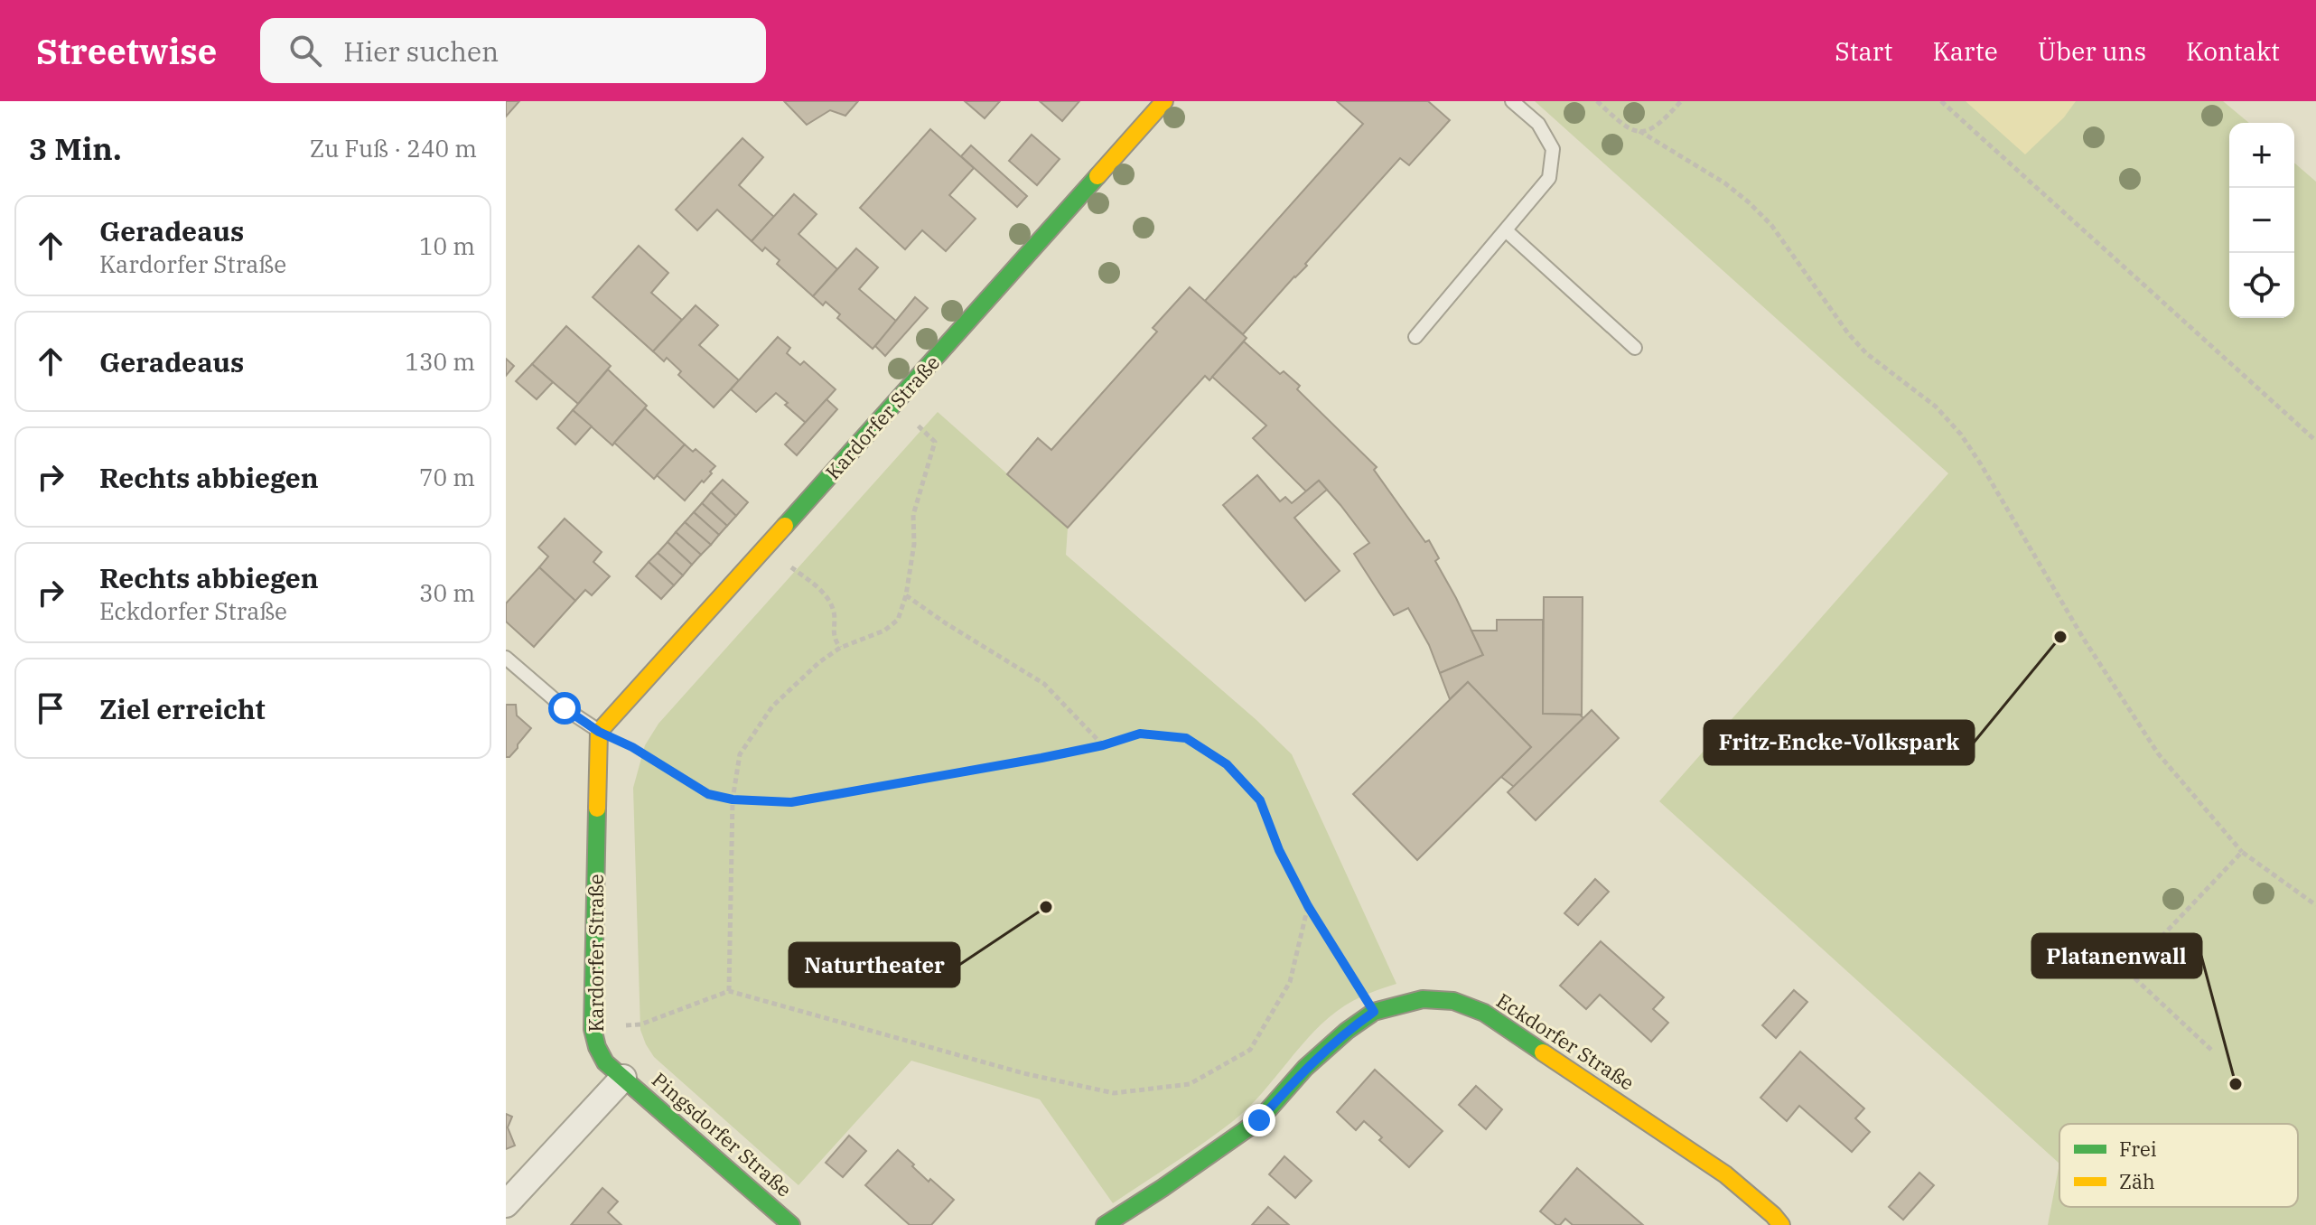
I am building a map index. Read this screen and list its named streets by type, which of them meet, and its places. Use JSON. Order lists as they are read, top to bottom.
{
  "streets": {
    "street": ["Kardorfer Straße", "Eckdorfer Straße", "Pingsdorfer Straße"]
  },
  "crossings": [
    ["Kardorfer Straße", "Pingsdorfer Straße"]
  ],
  "places": ["Fritz-Encke-Volkspark", "Naturtheater", "Platanenwall"],
  "legend": ["Frei", "Zäh"],
  "page": {
    "header": "Streetwise",
    "search": "Hier suchen",
    "nav": [
      "Start",
      "Karte",
      "Über uns",
      "Kontakt"
    ],
    "heading": ["3 Min.", "Zu Fuß · 240 m"],
    "map_buttons": ["+", "−"],
    "list": [
      ["Geradeaus", "Kardorfer Straße", "10 m"],
      ["Geradeaus", "130 m"],
      ["Rechts abbiegen", "70 m"],
      ["Rechts abbiegen", "Eckdorfer Straße", "30 m"],
      "Ziel erreicht"
    ]
  }
}
